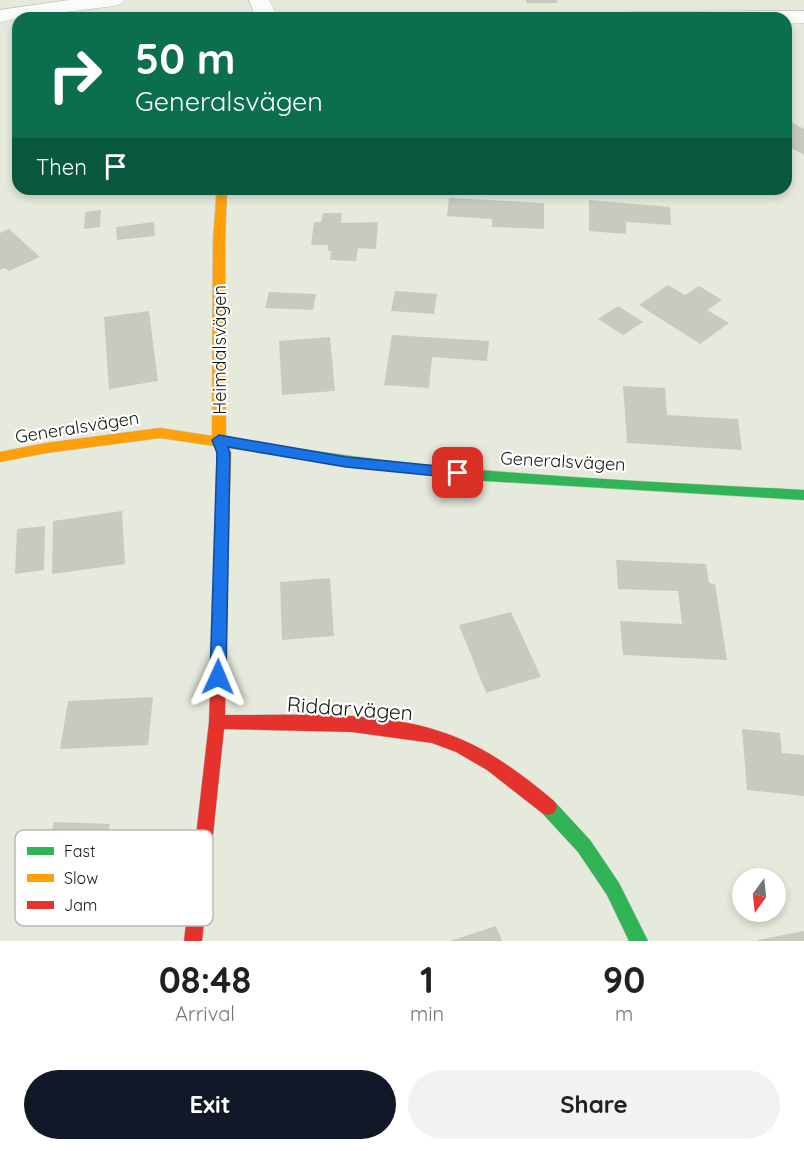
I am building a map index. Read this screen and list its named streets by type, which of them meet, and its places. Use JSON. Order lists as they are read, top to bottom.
{
  "streets": {
    "street": ["Heimdalsvägen", "Generalsvägen", "Riddarvägen"]
  },
  "crossings": [
    ["Heimdalsvägen", "Generalsvägen"],
    ["Heimdalsvägen", "Riddarvägen"]
  ],
  "legend": ["Fast", "Slow", "Jam"],
  "north": "bottom",
  "page": {
    "turn": ["50 m", "Generalsvägen"],
    "then": "Then",
    "eta": [
      "08:48",
      "Arrival",
      "1",
      "min",
      "90",
      "m"
    ],
    "buttons": ["Exit", "Share"]
  }
}
